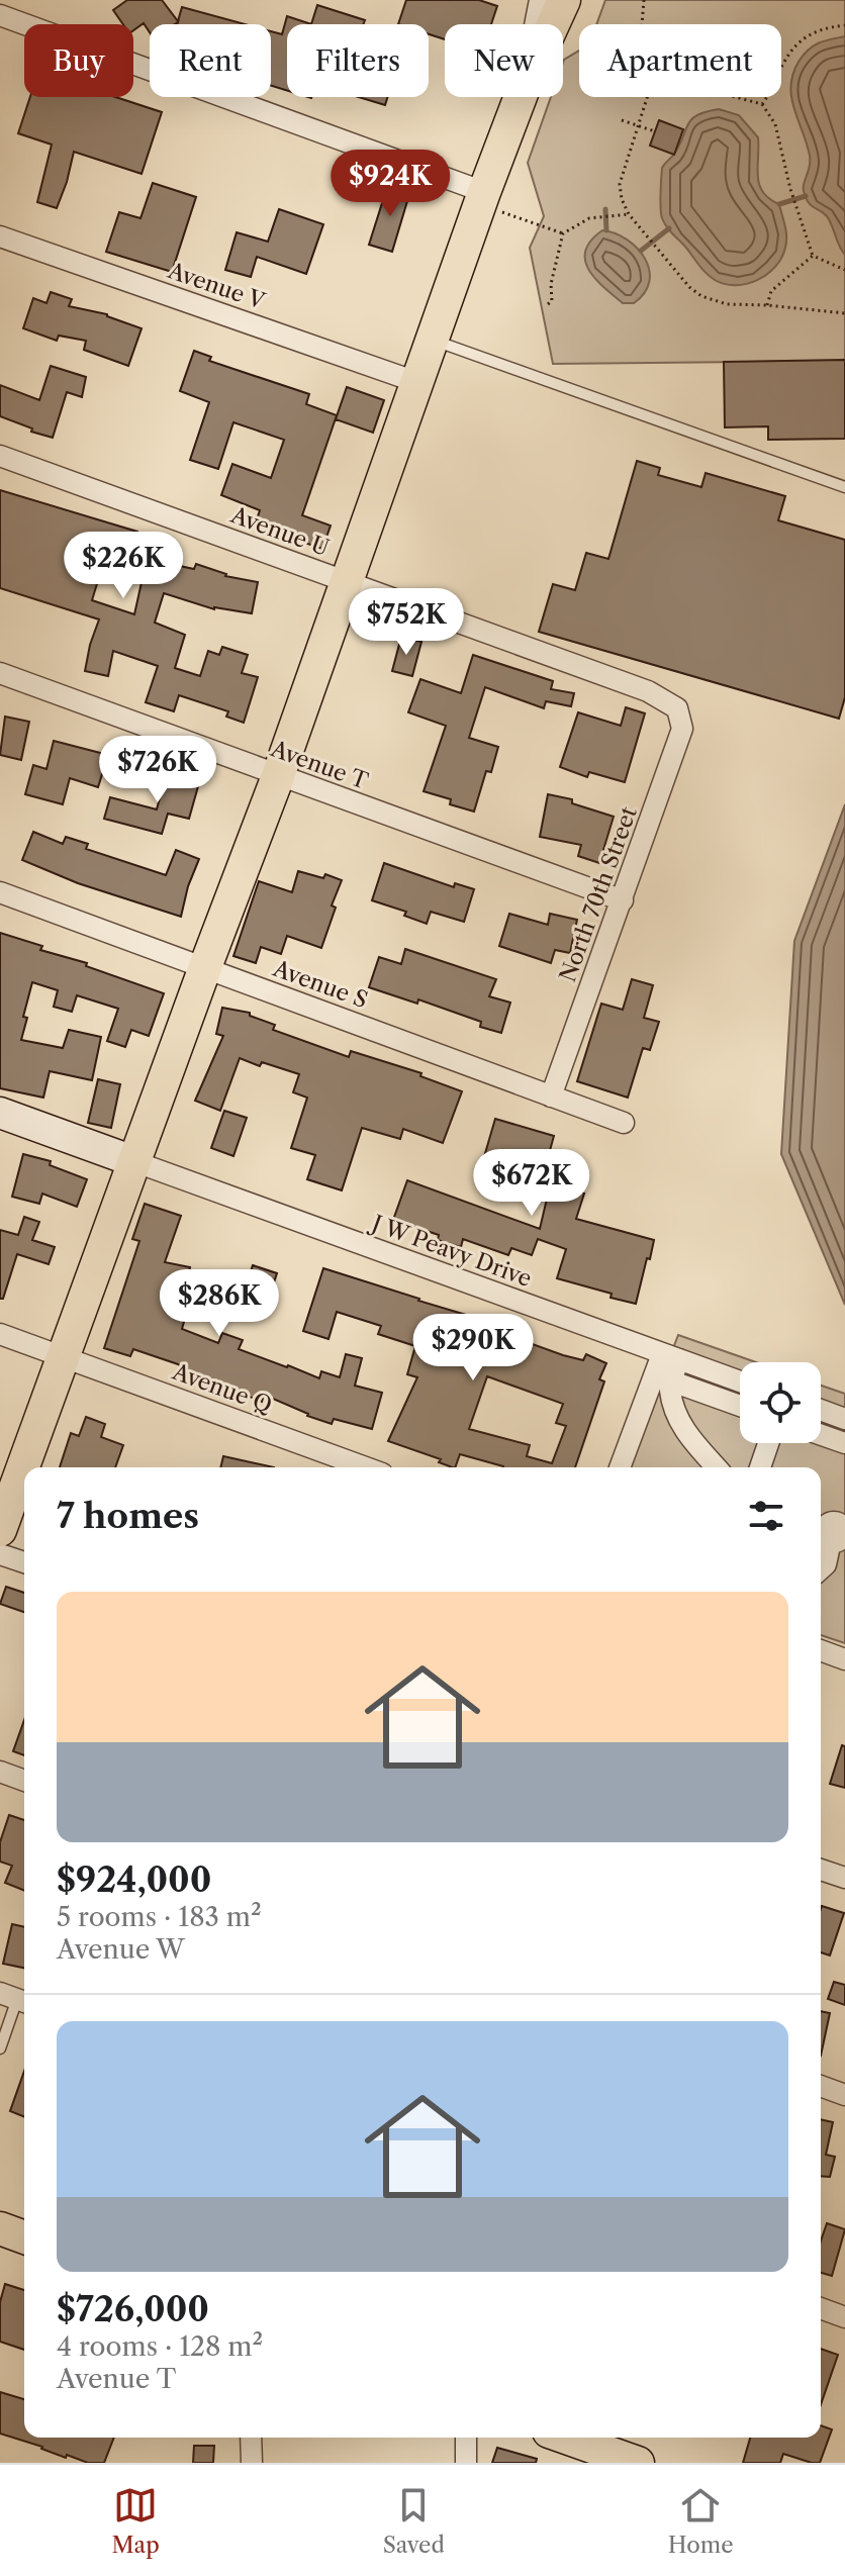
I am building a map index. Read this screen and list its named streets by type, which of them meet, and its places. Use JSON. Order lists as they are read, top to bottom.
{
  "streets": {
    "street": [
      "Avenue V",
      "Avenue U",
      "Avenue T",
      "North 70th Street",
      "Avenue S",
      "J W Peavy Drive",
      "Avenue Q"
    ]
  },
  "crossings": [
    ["Avenue U", "North 70th Street"],
    ["Avenue T", "North 70th Street"],
    ["North 70th Street", "Avenue S"]
  ],
  "page": {
    "chip": [
      "Buy",
      "Rent",
      "Filters",
      "New",
      "Apartment"
    ],
    "price": [
      "$924K",
      "$226K",
      "$752K",
      "$726K",
      "$672K",
      "$286K",
      "$290K"
    ],
    "heading": "7 homes",
    "list": [
      {
        "name": "$924,000",
        "note": "5 rooms · 183 m² · Avenue W"
      },
      {
        "name": "$726,000",
        "note": "4 rooms · 128 m² · Avenue T"
      }
    ],
    "tabs": ["Map", "Saved", "Home"]
  }
}
